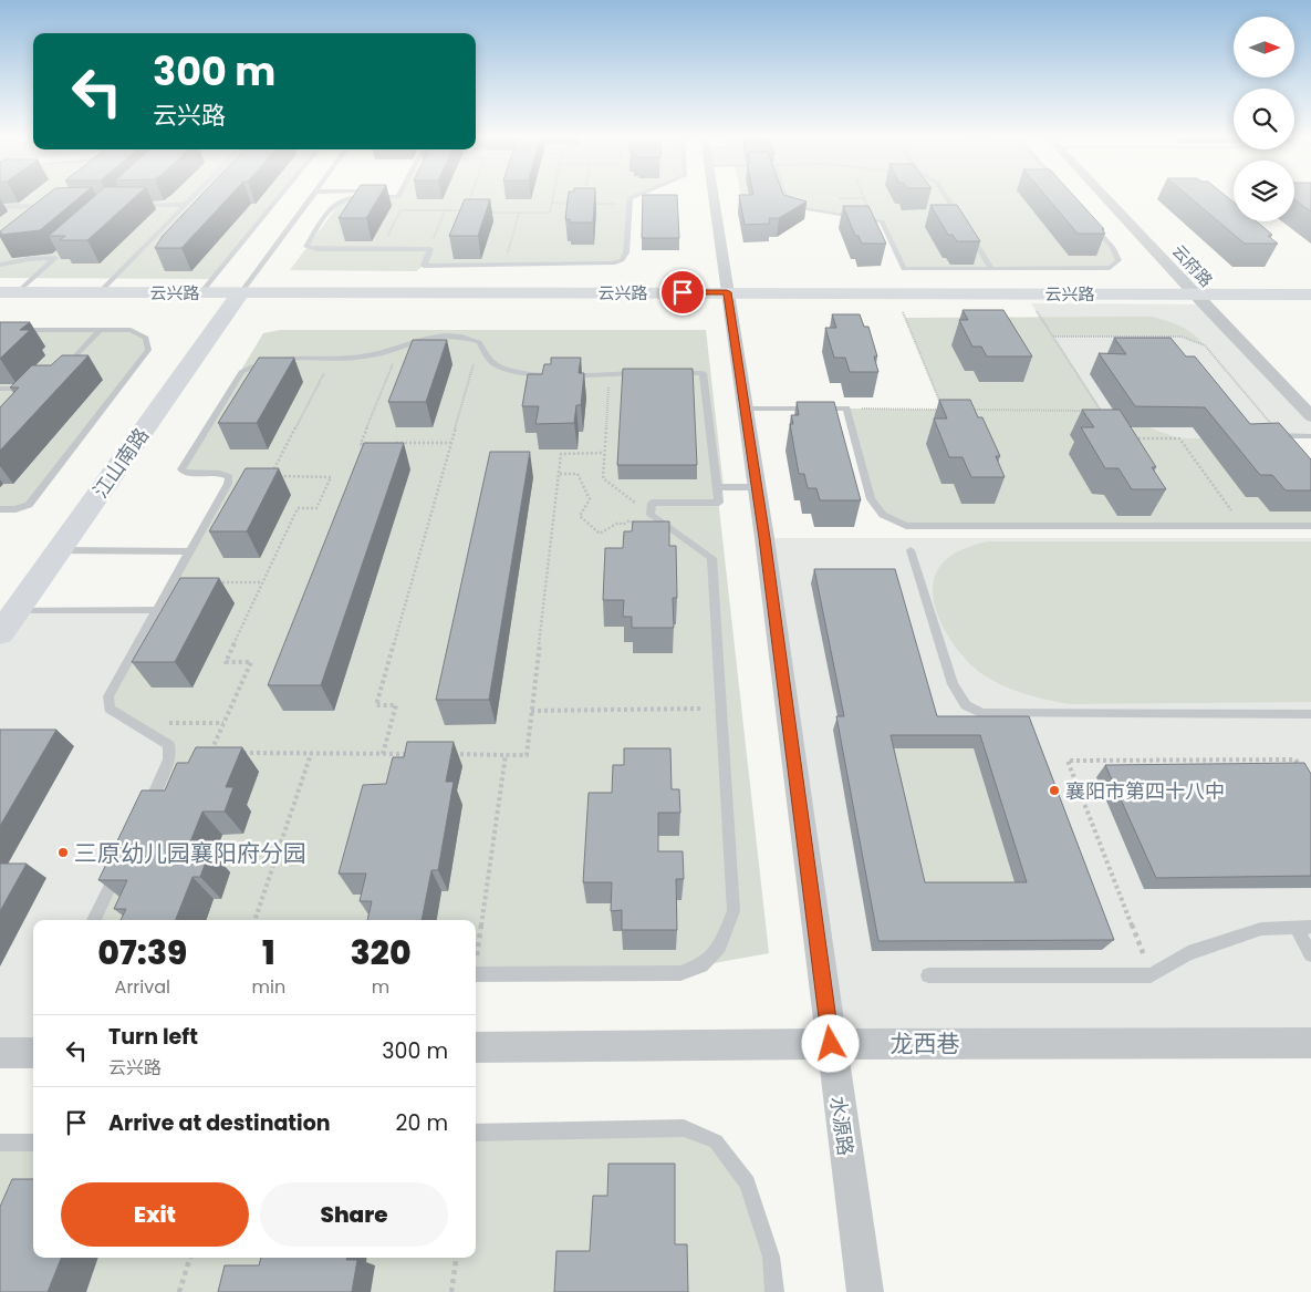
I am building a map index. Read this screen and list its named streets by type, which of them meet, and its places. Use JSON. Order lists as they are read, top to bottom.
{
  "streets": {
    "street": [
      "云府路",
      "云兴路",
      "江山南路",
      "龙西巷",
      "水源路"
    ]
  },
  "crossings": [
    ["云府路", "云兴路"],
    ["云兴路", "江山南路"],
    ["云兴路", "水源路"],
    ["龙西巷", "水源路"]
  ],
  "places": ["襄阳市第四十八中", "三原幼儿园襄阳府分园"],
  "north": "right",
  "page": {
    "turn": ["300 m", "云兴路"],
    "eta": [
      "07:39",
      "Arrival",
      "1",
      "min",
      "320",
      "m"
    ],
    "list": [
      {
        "name": "Turn left",
        "note": "云兴路",
        "value": "300 m"
      },
      {
        "name": "Arrive at destination",
        "value": "20 m"
      }
    ],
    "buttons": ["Exit", "Share"]
  }
}
